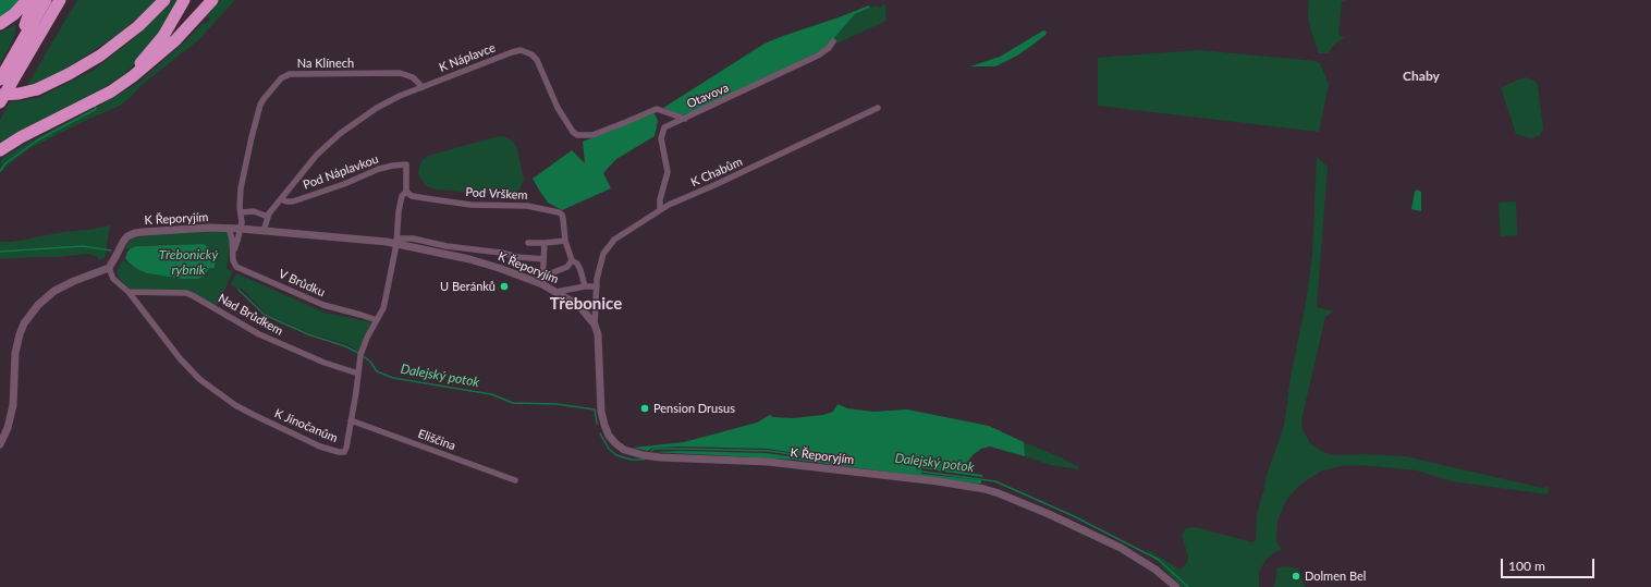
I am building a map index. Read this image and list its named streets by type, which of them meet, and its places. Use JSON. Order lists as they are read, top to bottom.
{
  "streets": {
    "street": [
      "K Náplavce",
      "Na Klínech",
      "Otavova",
      "Pod Náplavkou",
      "K Chabům",
      "Pod Vrškem",
      "K Řeporyjím",
      "V Brůdku",
      "Nad Brůdkem",
      "K Jinočanům",
      "Eliščina"
    ]
  },
  "crossings": [
    ["K Náplavce", "Na Klínech"],
    ["K Náplavce", "Otavova"],
    ["K Náplavce", "Pod Náplavkou"],
    ["K Náplavce", "K Řeporyjím"],
    ["Na Klínech", "K Řeporyjím"],
    ["Otavova", "K Chabům"],
    ["Pod Náplavkou", "Pod Vrškem"],
    ["Pod Náplavkou", "K Řeporyjím"],
    ["Pod Náplavkou", "K Jinočanům"],
    ["K Chabům", "K Řeporyjím"],
    ["K Řeporyjím", "V Brůdku"],
    ["K Řeporyjím", "K Jinočanům"],
    ["V Brůdku", "K Jinočanům"],
    ["Nad Brůdkem", "K Jinočanům"],
    ["K Jinočanům", "Eliščina"]
  ],
  "districts": ["Chaby", "Třebonice"],
  "water": ["Třebonický rybník", "Dalejský potok"],
  "places": ["U Beránků", "Pension Drusus", "Dolmen Bel"],
  "scale_bar": "100 m"
}
